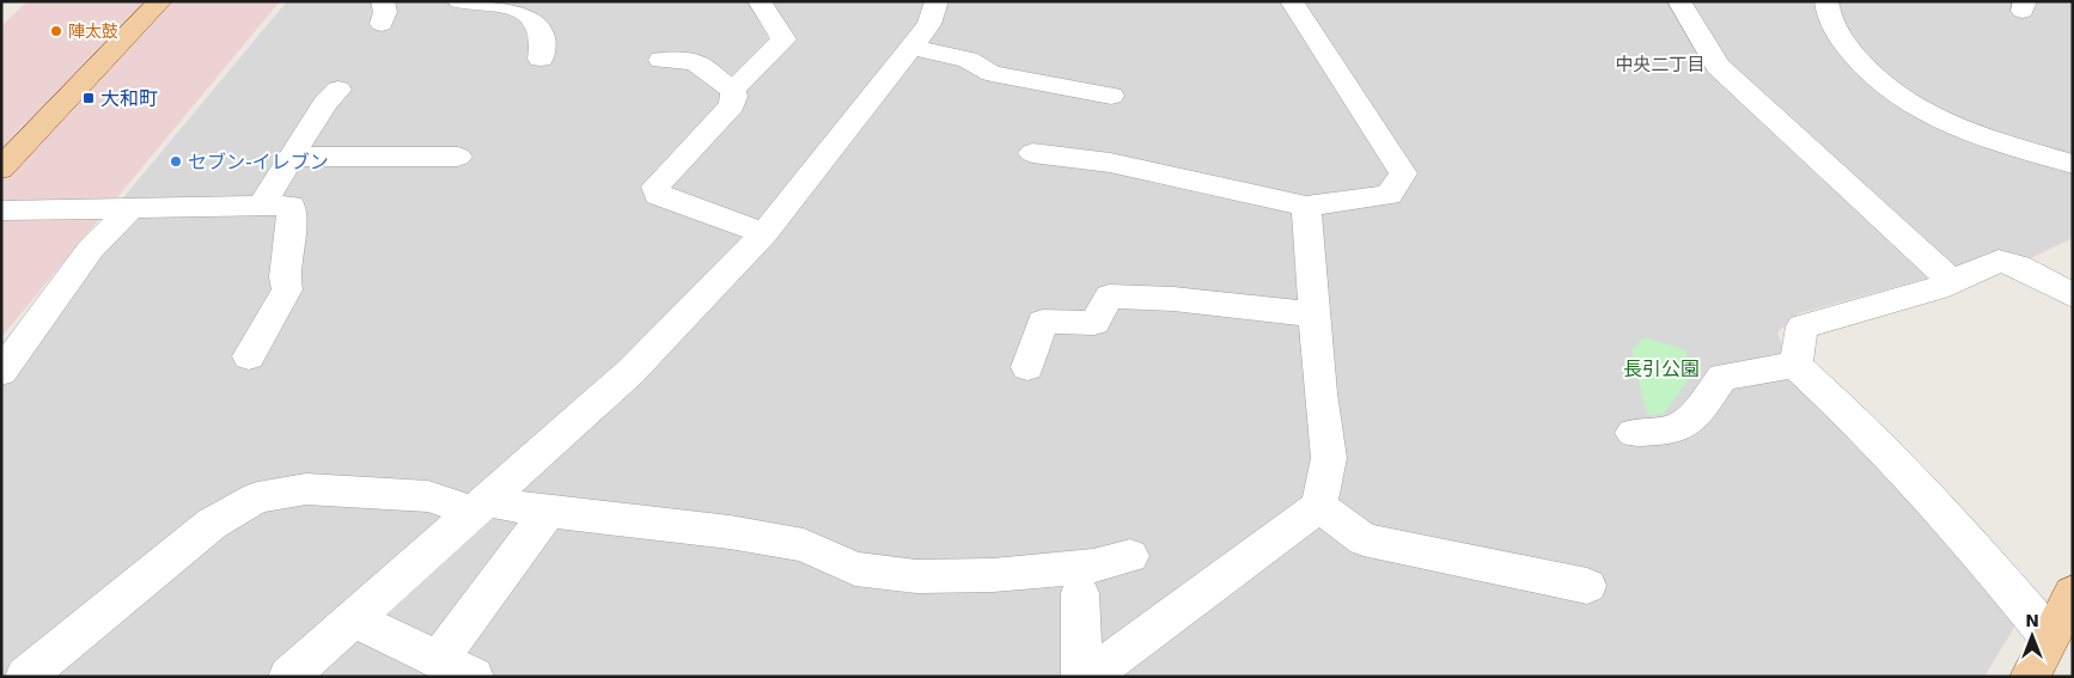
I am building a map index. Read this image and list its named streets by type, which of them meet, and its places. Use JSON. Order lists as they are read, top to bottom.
{
  "districts": ["中央二丁目"],
  "parks": ["長引公園"],
  "places": {
    "other": ["陣太鼓", "セブン-イレブン"],
    "transit": ["大和町"]
  },
  "north": "top"
}
